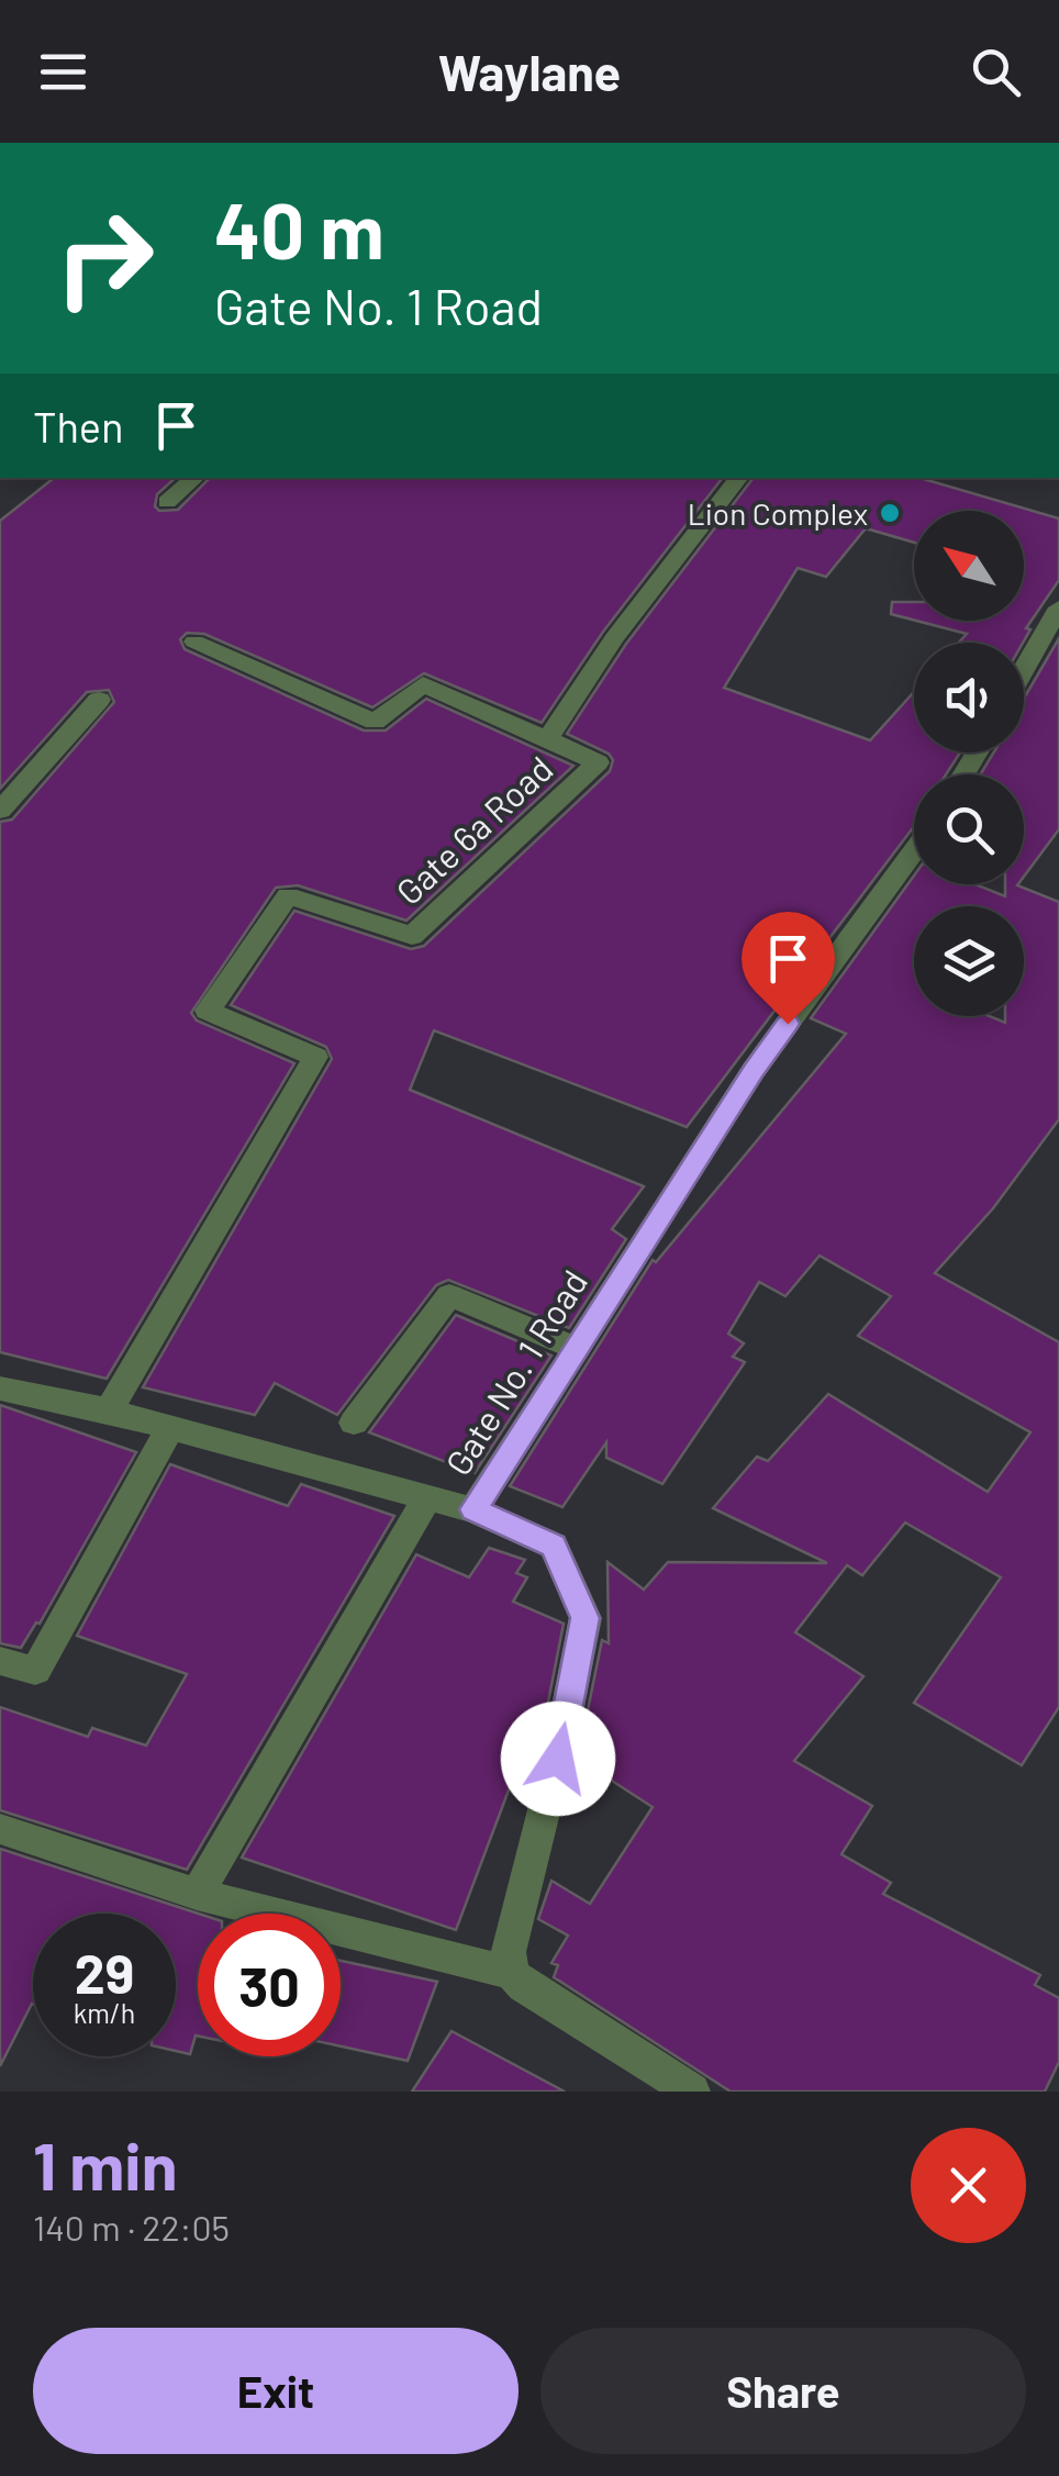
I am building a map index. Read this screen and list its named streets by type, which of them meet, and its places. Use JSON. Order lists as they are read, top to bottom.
{
  "streets": {
    "street": ["Gate 6a Road", "Gate No. 1 Road"]
  },
  "places": ["Lion Complex"],
  "north": "top left",
  "page": {
    "header": "Waylane",
    "turn": ["40 m", "Gate No. 1 Road"],
    "then": "Then",
    "speed": "29 km/h",
    "limit": "30",
    "heading": ["1 min", "140 m · 22:05"],
    "buttons": ["Exit", "Share"]
  }
}
